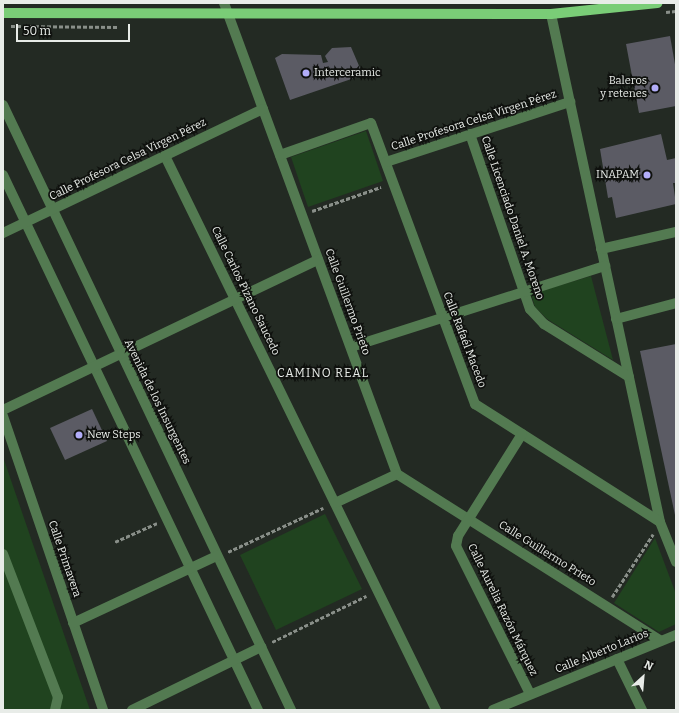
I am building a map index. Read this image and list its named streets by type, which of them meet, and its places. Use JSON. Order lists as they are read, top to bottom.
{
  "streets": {
    "street": [
      "Calle Profesora Celsa Virgen Pérez",
      "Calle Licenciado Daniel A. Moreno",
      "Calle Carlos Pizano Saucedo",
      "Calle Guillermo Prieto",
      "Calle Rafaél Macedo",
      "Avenida de los Insurgentes",
      "Calle Primavera",
      "Calle Aurelia Razón Márquez",
      "Calle Alberto Larios"
    ]
  },
  "crossings": [
    ["Calle Profesora Celsa Virgen Pérez", "Calle Licenciado Daniel A. Moreno"],
    ["Calle Profesora Celsa Virgen Pérez", "Calle Carlos Pizano Saucedo"],
    ["Calle Profesora Celsa Virgen Pérez", "Calle Guillermo Prieto"],
    ["Calle Profesora Celsa Virgen Pérez", "Calle Rafaél Macedo"],
    ["Calle Profesora Celsa Virgen Pérez", "Avenida de los Insurgentes"],
    ["Calle Guillermo Prieto", "Calle Rafaél Macedo"],
    ["Calle Guillermo Prieto", "Calle Aurelia Razón Márquez"],
    ["Calle Guillermo Prieto", "Calle Alberto Larios"],
    ["Calle Rafaél Macedo", "Calle Aurelia Razón Márquez"],
    ["Calle Aurelia Razón Márquez", "Calle Alberto Larios"]
  ],
  "districts": ["CAMINO REAL"],
  "places": [
    "Interceramic",
    "Baleros y retenes",
    "INAPAM",
    "New Steps"
  ],
  "scale_bar": "50 m",
  "north": "top right"
}
